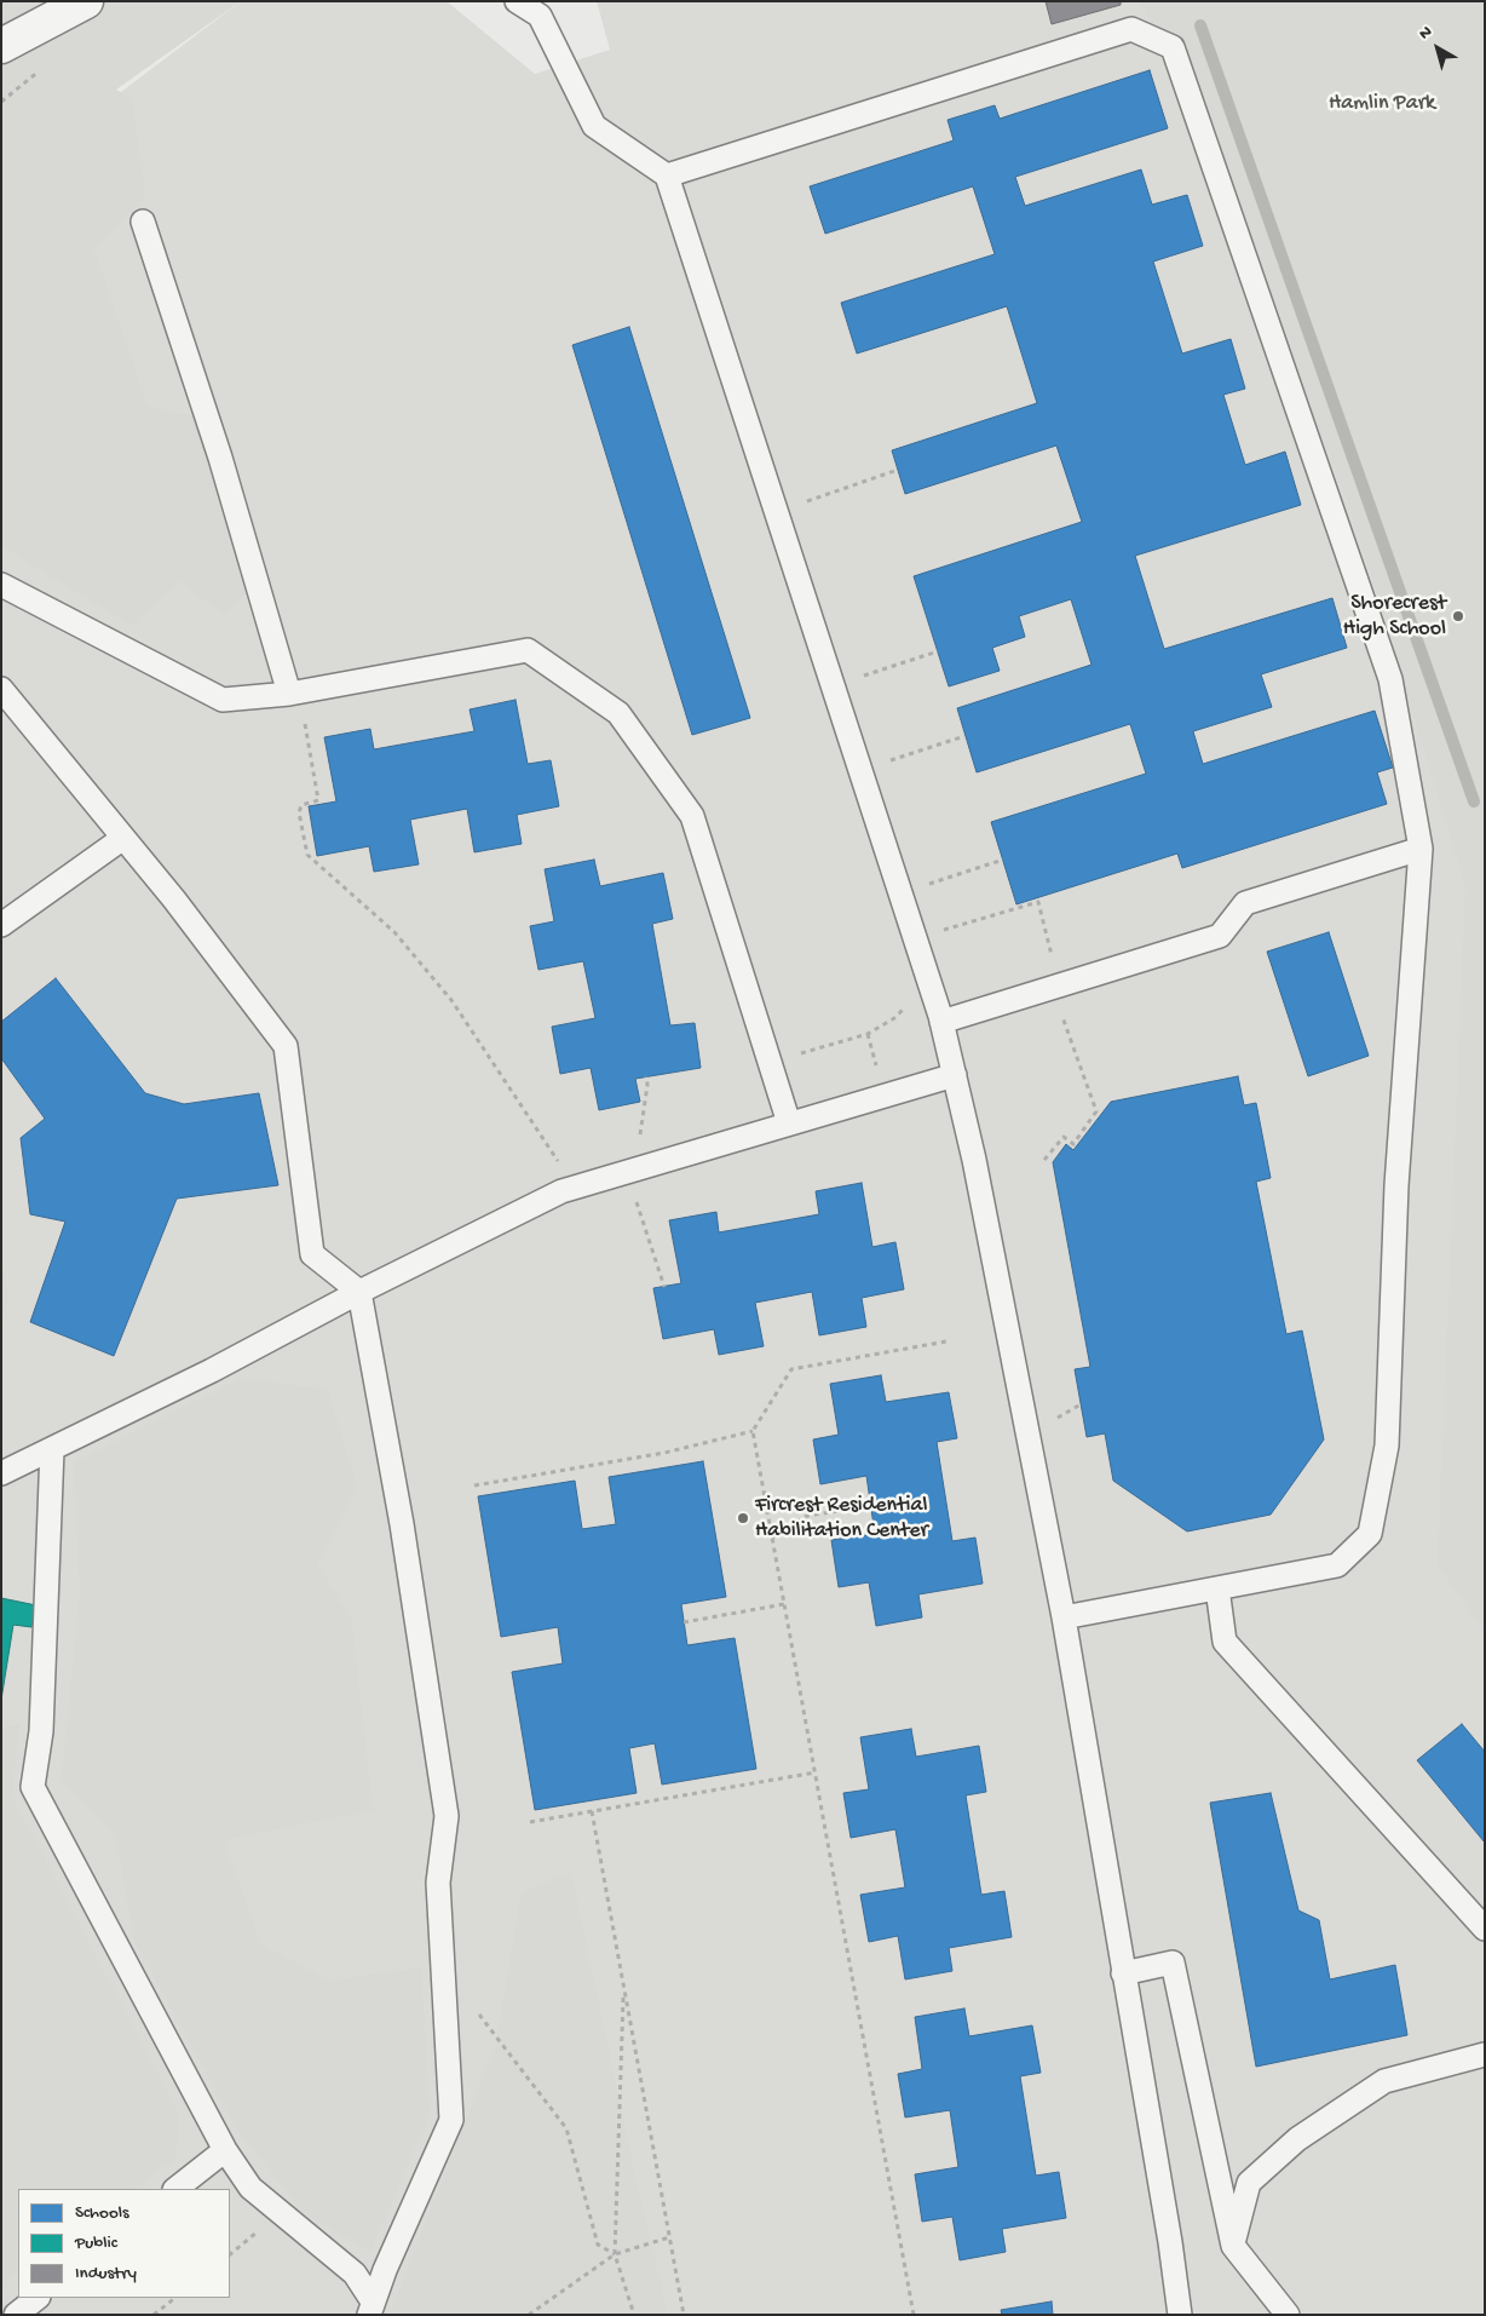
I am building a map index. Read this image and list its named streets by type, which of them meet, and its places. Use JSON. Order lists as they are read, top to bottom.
{
  "parks": ["Hamlin Park"],
  "places": ["Shorecrest High School", "Fircrest Residential Habilitation Center"],
  "legend": ["Schools", "Public", "Industry"],
  "north": "top left"
}
